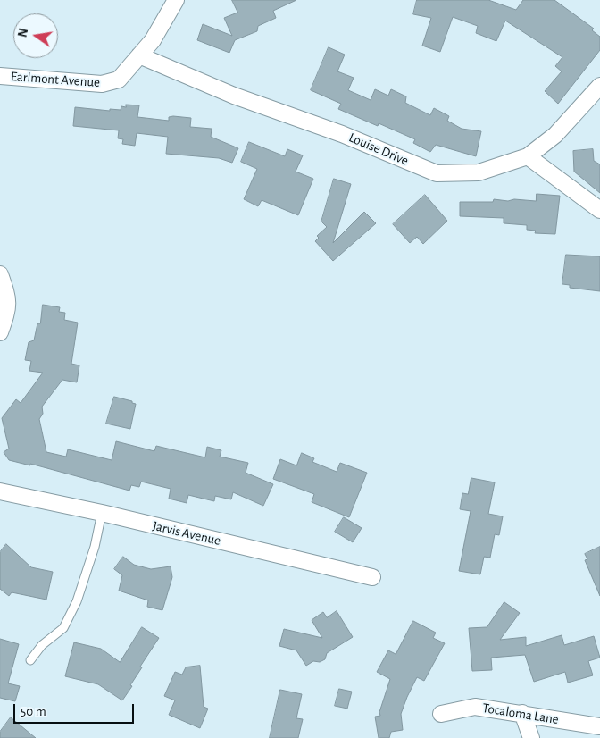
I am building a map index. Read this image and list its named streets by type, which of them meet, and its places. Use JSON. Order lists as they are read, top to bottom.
{
  "streets": {
    "street": [
      "Earlmont Avenue",
      "Louise Drive",
      "Jarvis Avenue",
      "Tocaloma Lane"
    ]
  },
  "crossings": [
    ["Earlmont Avenue", "Louise Drive"]
  ],
  "scale_bar": "50 m",
  "north": "left"
}
